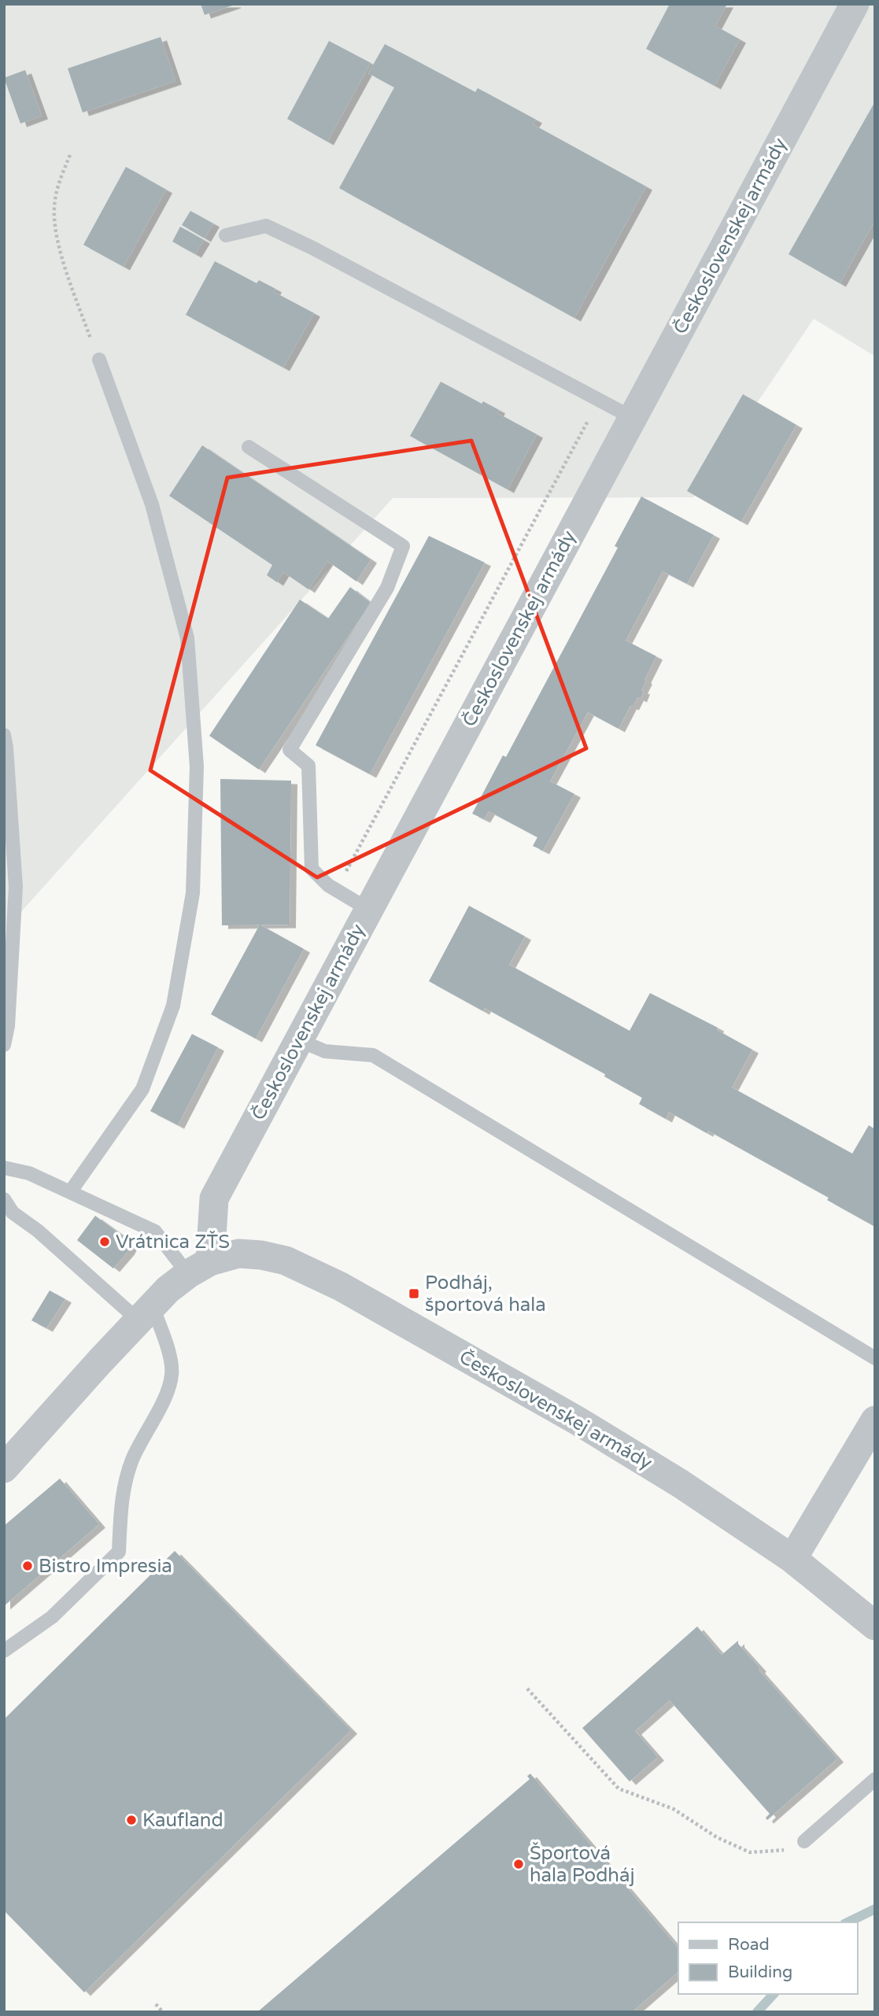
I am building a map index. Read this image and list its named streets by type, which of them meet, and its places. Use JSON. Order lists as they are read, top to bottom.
{
  "streets": {
    "street": ["Československej armády"]
  },
  "places": {
    "other": [
      "Vrátnica ZŤS",
      "Bistro Impresia",
      "Kaufland",
      "Športová hala Podháj"
    ],
    "transit": ["Podháj, športová hala"]
  },
  "legend": ["Road", "Building"]
}
